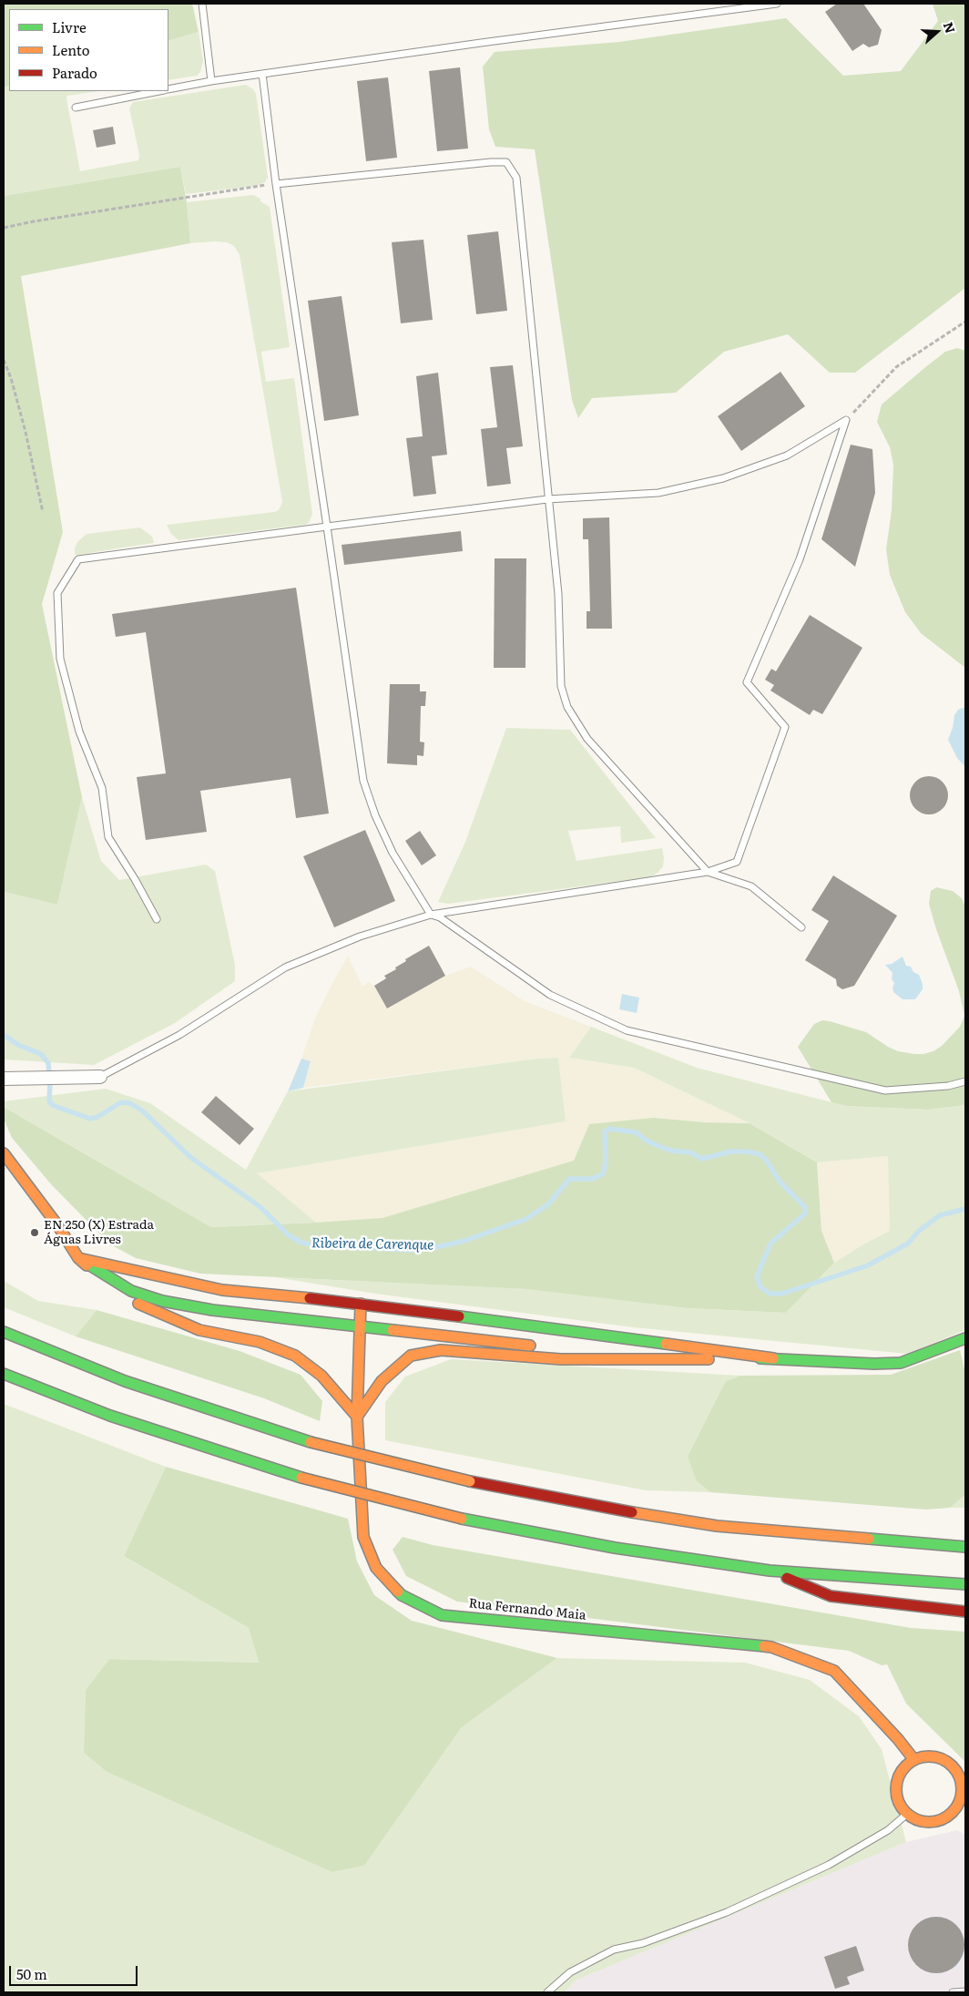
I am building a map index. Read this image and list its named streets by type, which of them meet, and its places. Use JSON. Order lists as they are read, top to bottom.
{
  "streets": {
    "main road": ["Rua Fernando Maia"]
  },
  "water": ["Ribeira de Carenque"],
  "places": ["EN 250 (X) Estrada Águas Livres"],
  "legend": ["Livre", "Lento", "Parado"],
  "scale_bar": "50 m",
  "north": "right"
}
